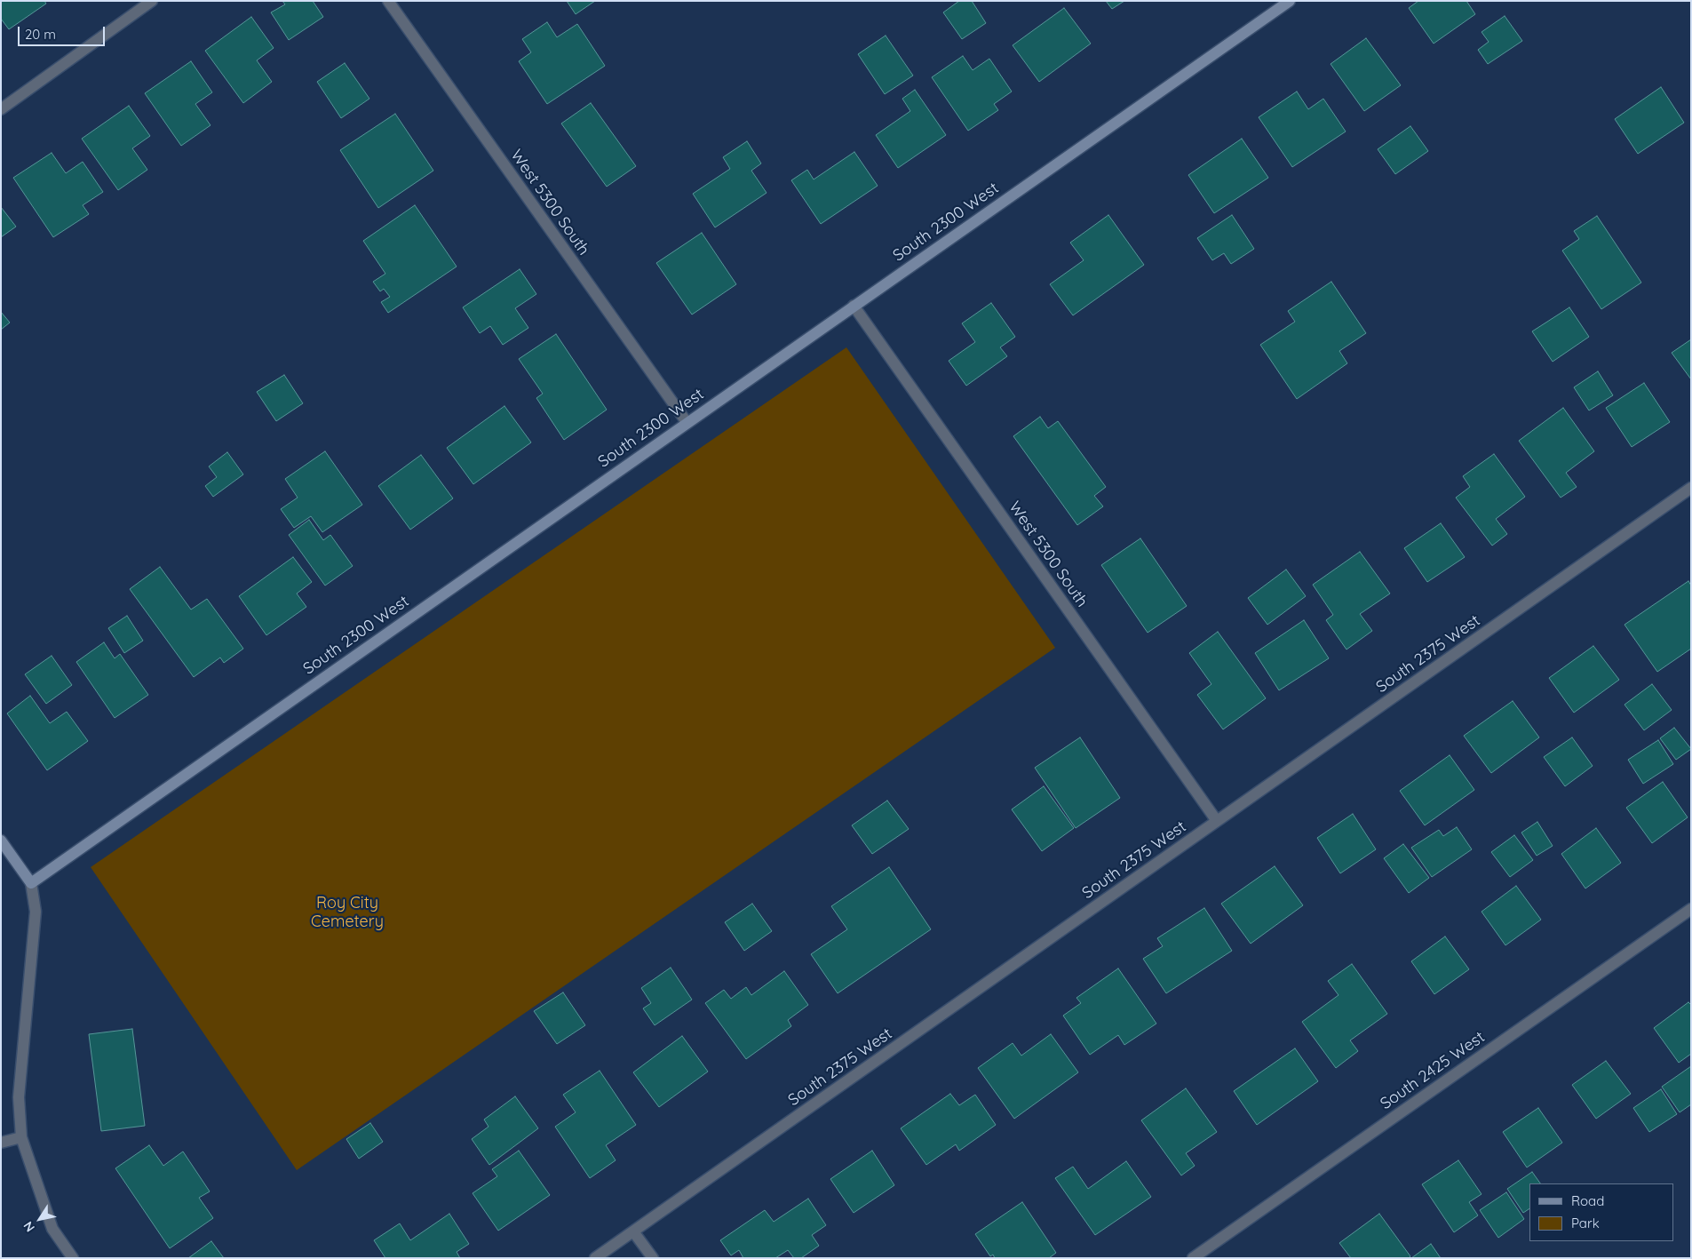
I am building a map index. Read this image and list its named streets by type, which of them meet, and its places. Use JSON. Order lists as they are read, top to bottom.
{
  "streets": {
    "street": [
      "West 5300 South",
      "South 2300 West",
      "South 2375 West",
      "South 2425 West"
    ]
  },
  "crossings": [
    ["West 5300 South", "South 2300 West"],
    ["West 5300 South", "South 2375 West"]
  ],
  "parks": ["Roy City Cemetery"],
  "legend": ["Road", "Park"],
  "scale_bar": "20 m",
  "north": "bottom left"
}
